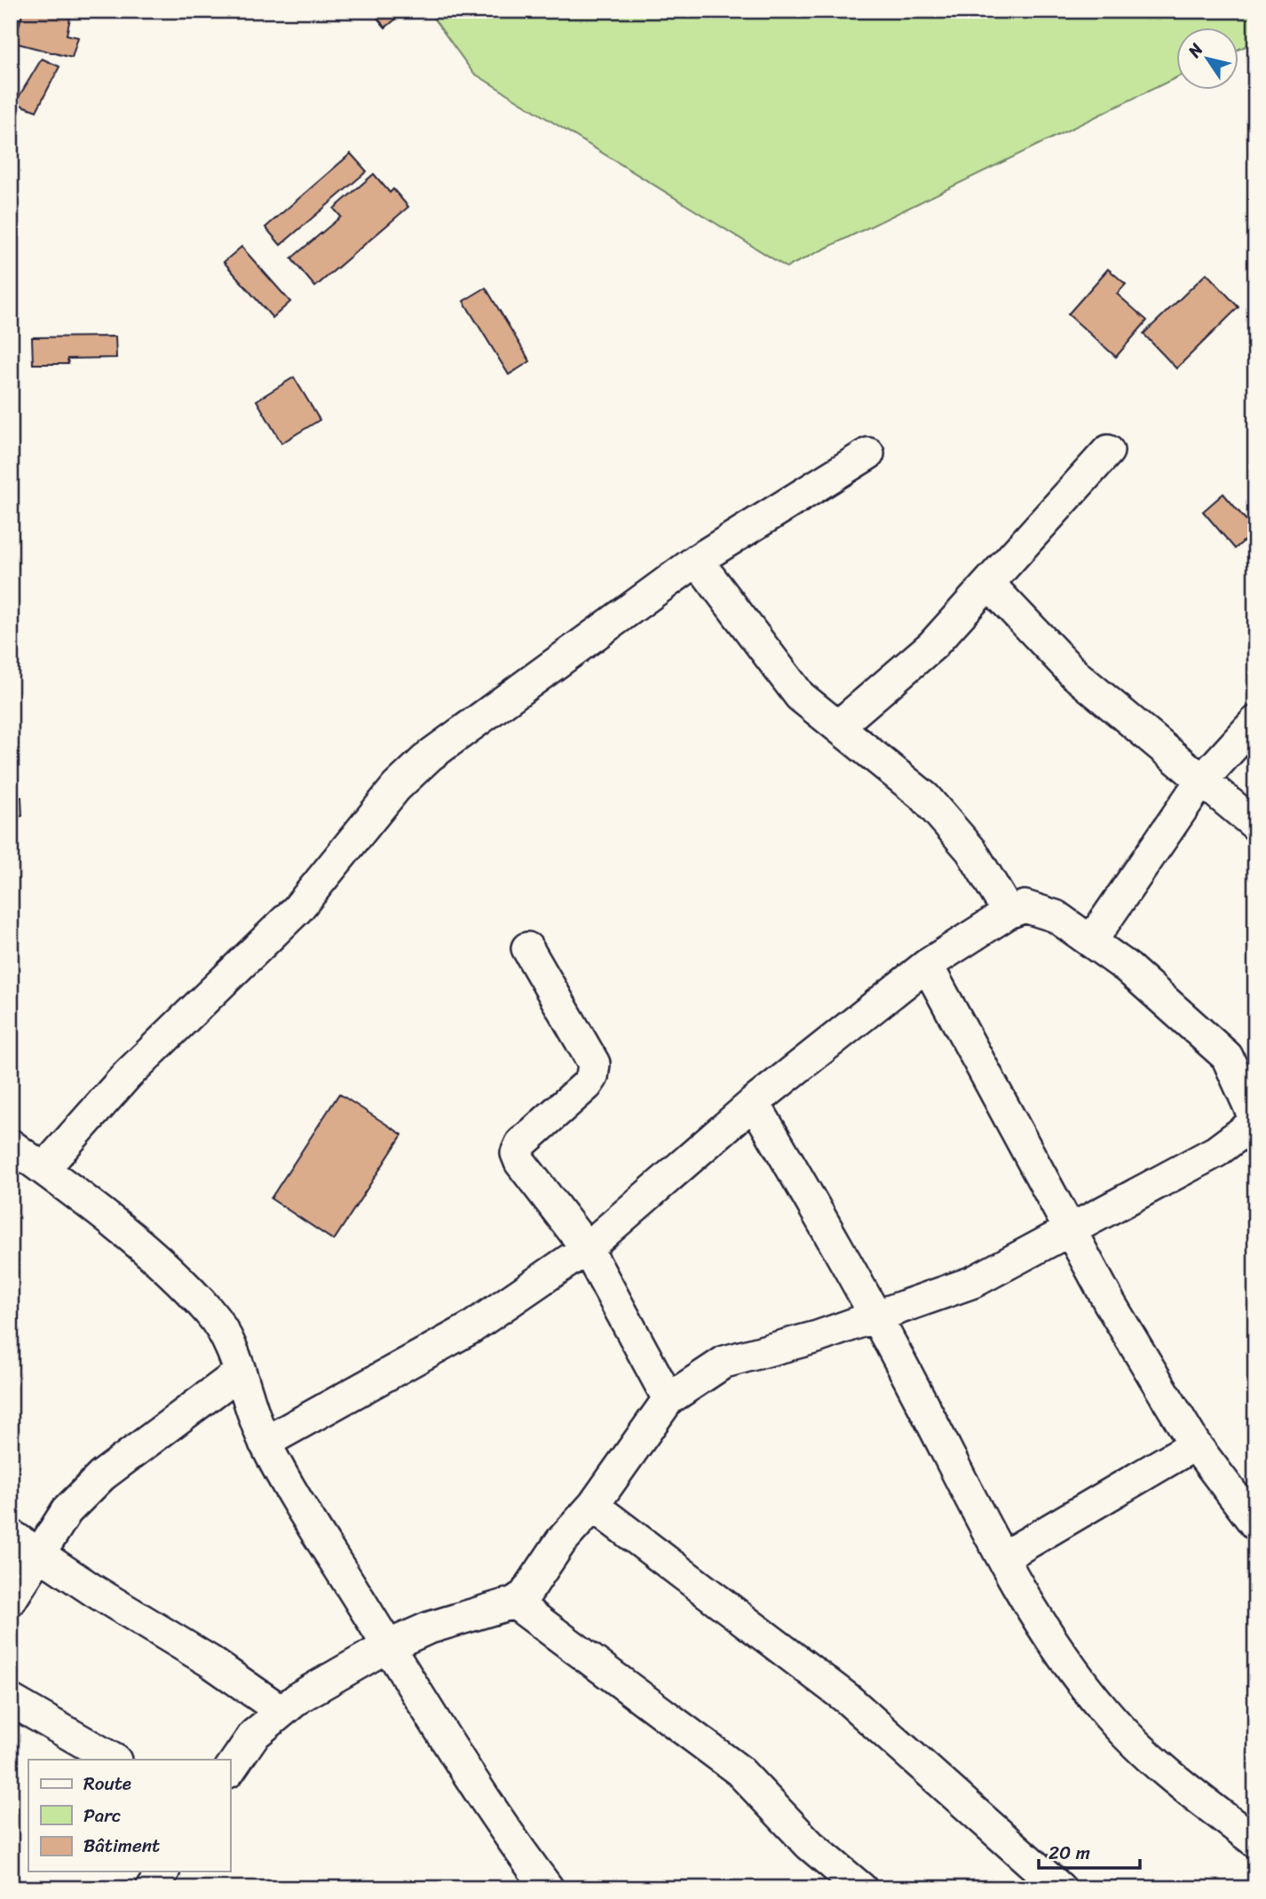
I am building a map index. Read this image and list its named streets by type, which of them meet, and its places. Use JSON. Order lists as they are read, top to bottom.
{
  "legend": ["Route", "Parc", "Bâtiment"],
  "scale_bar": "20 m",
  "north": "top left"
}
